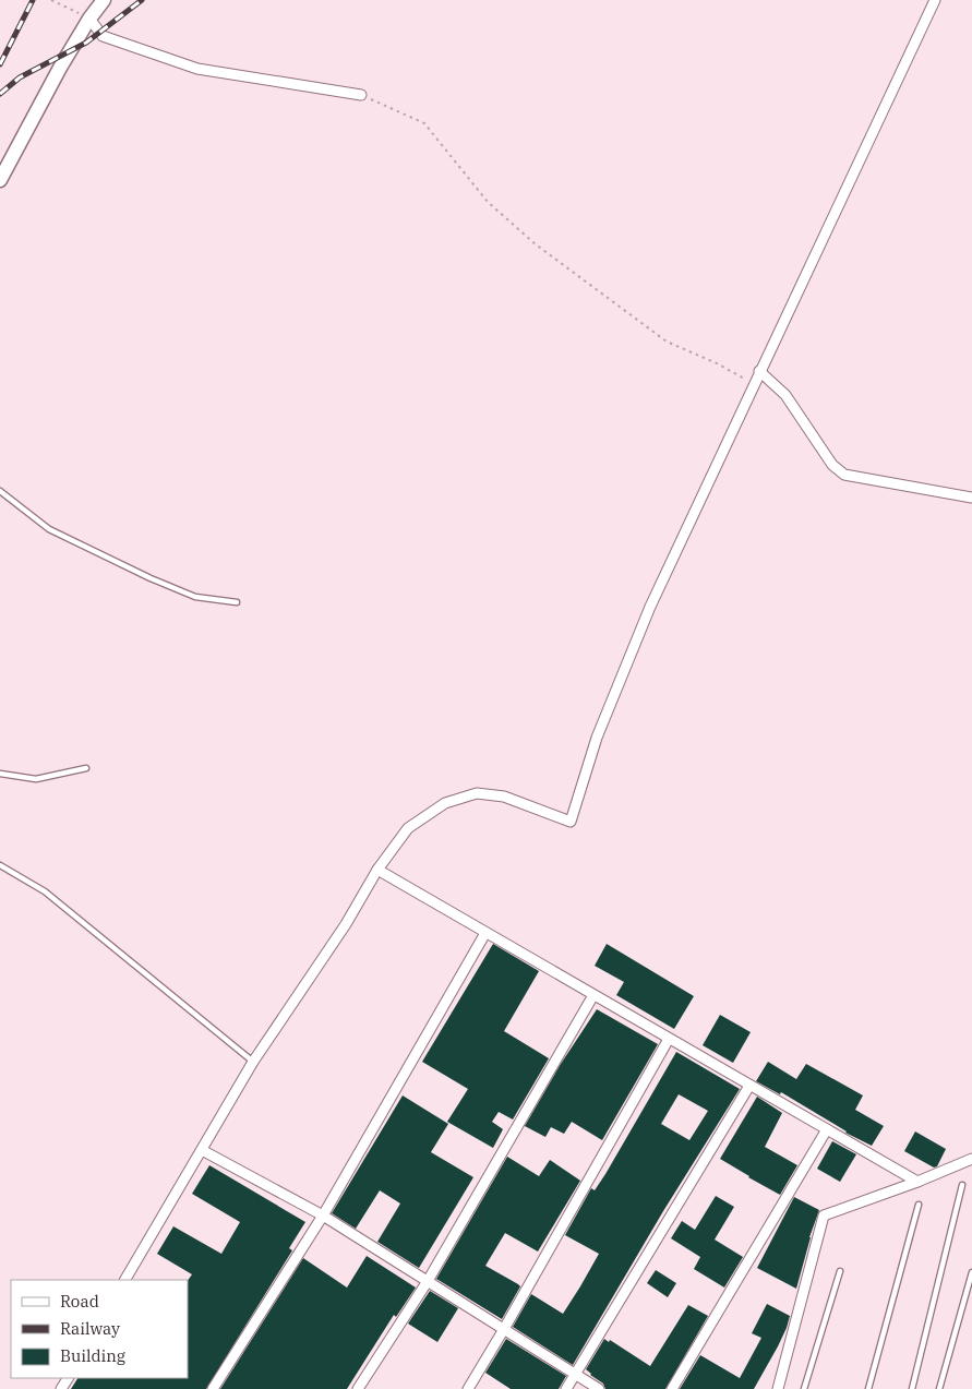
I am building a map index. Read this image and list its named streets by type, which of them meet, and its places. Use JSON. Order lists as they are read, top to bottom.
{
  "legend": ["Road", "Railway", "Building"]
}
